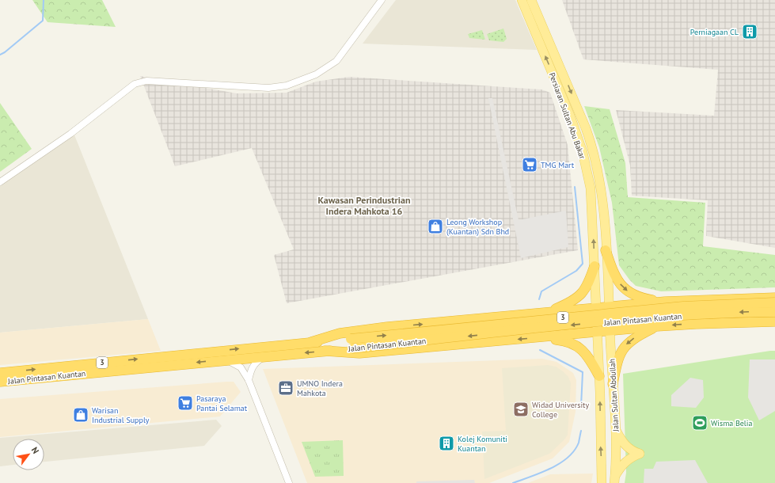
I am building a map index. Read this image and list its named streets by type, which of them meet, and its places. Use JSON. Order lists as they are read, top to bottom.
{
  "streets": {
    "highway": ["3", "Jalan Pintasan Kuantan"],
    "main road": ["Persiaran Sultan Abu Bakar", "Jalan Sultan Abdullah"]
  },
  "crossings": [
    ["Persiaran Sultan Abu Bakar", "Jalan Sultan Abdullah"]
  ],
  "districts": ["Kawasan Perindustrian Indera Mahkota 16"],
  "places": {
    "building": ["Perniagaan CL", "Kolej Komuniti Kuantan"],
    "supermarket": ["TMG Mart", "Pasaraya Pantai Selamat"],
    "shop": ["Leong Workshop (Kuantan) Sdn Bhd", "Warisan Industrial Supply"],
    "office": ["UMNO Indera Mahkota"],
    "school or university": ["Widad University College"],
    "sports": ["Wisma Belia"]
  },
  "north": "top right"
}
